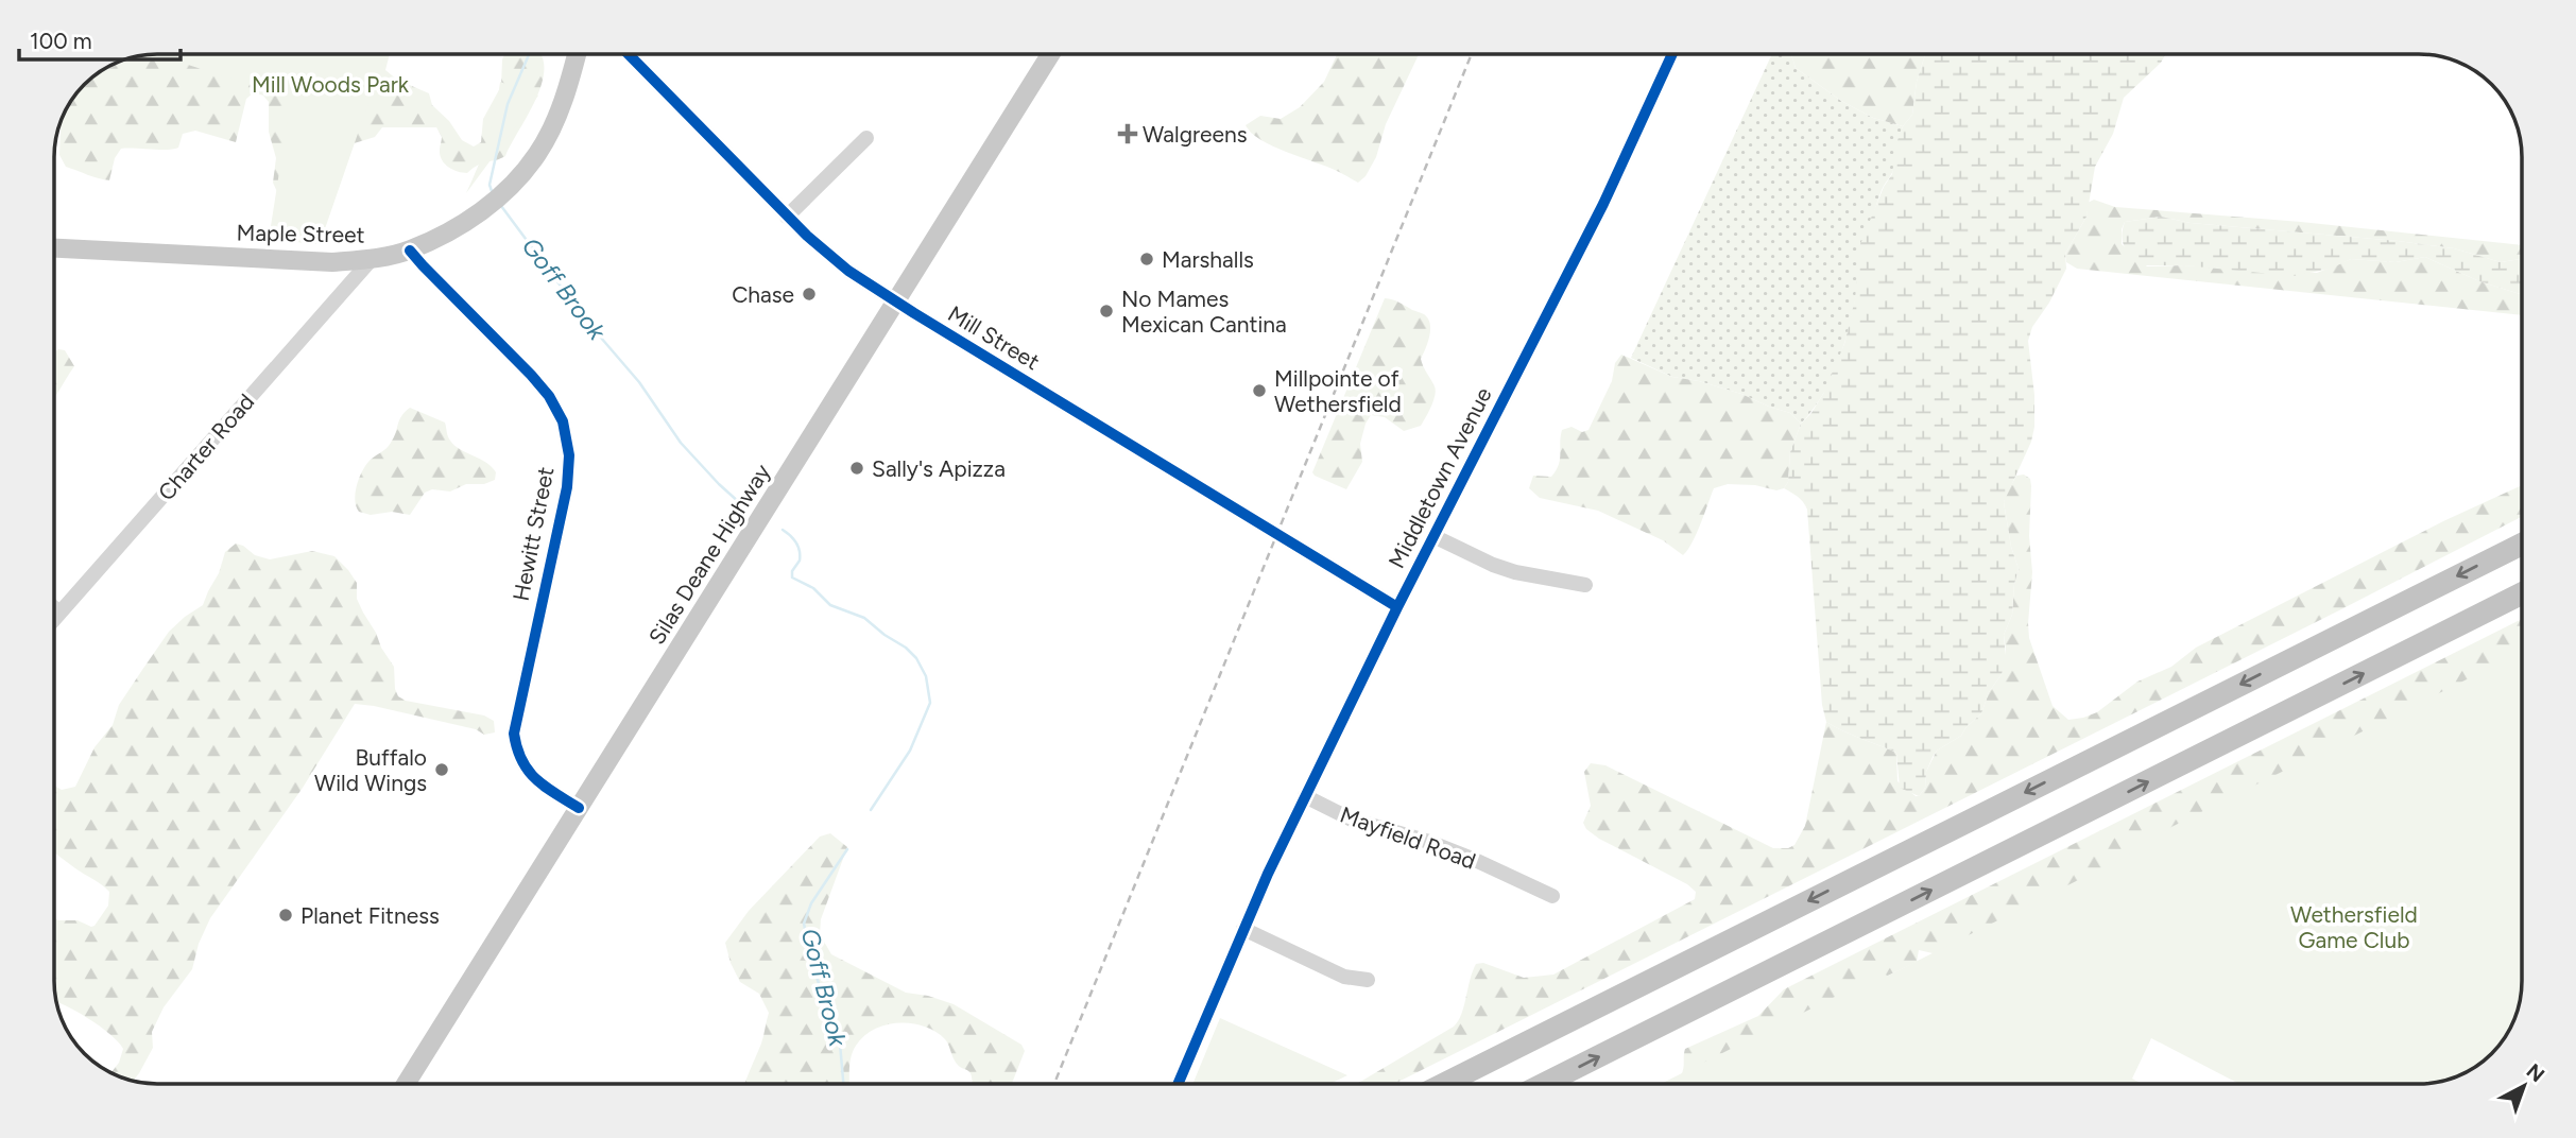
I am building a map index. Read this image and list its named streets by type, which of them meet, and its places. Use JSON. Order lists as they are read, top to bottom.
{
  "streets": {
    "main road": ["Maple Street", "Silas Deane Highway"],
    "street": [
      "Mill Street",
      "Charter Road",
      "Middletown Avenue",
      "Hewitt Street",
      "Mayfield Road"
    ]
  },
  "crossings": [
    ["Maple Street", "Charter Road"],
    ["Maple Street", "Hewitt Street"],
    ["Mill Street", "Middletown Avenue"],
    ["Mill Street", "Silas Deane Highway"],
    ["Middletown Avenue", "Mayfield Road"],
    ["Hewitt Street", "Silas Deane Highway"]
  ],
  "water": ["Goff Brook"],
  "parks": ["Mill Woods Park", "Wethersfield Game Club"],
  "places": {
    "health": ["Walgreens"],
    "other": [
      "Marshalls",
      "Chase",
      "No Mames Mexican Cantina",
      "Millpointe of Wethersfield",
      "Sally's Apizza",
      "Buffalo Wild Wings",
      "Planet Fitness"
    ]
  },
  "scale_bar": "100 m",
  "north": "top right"
}
